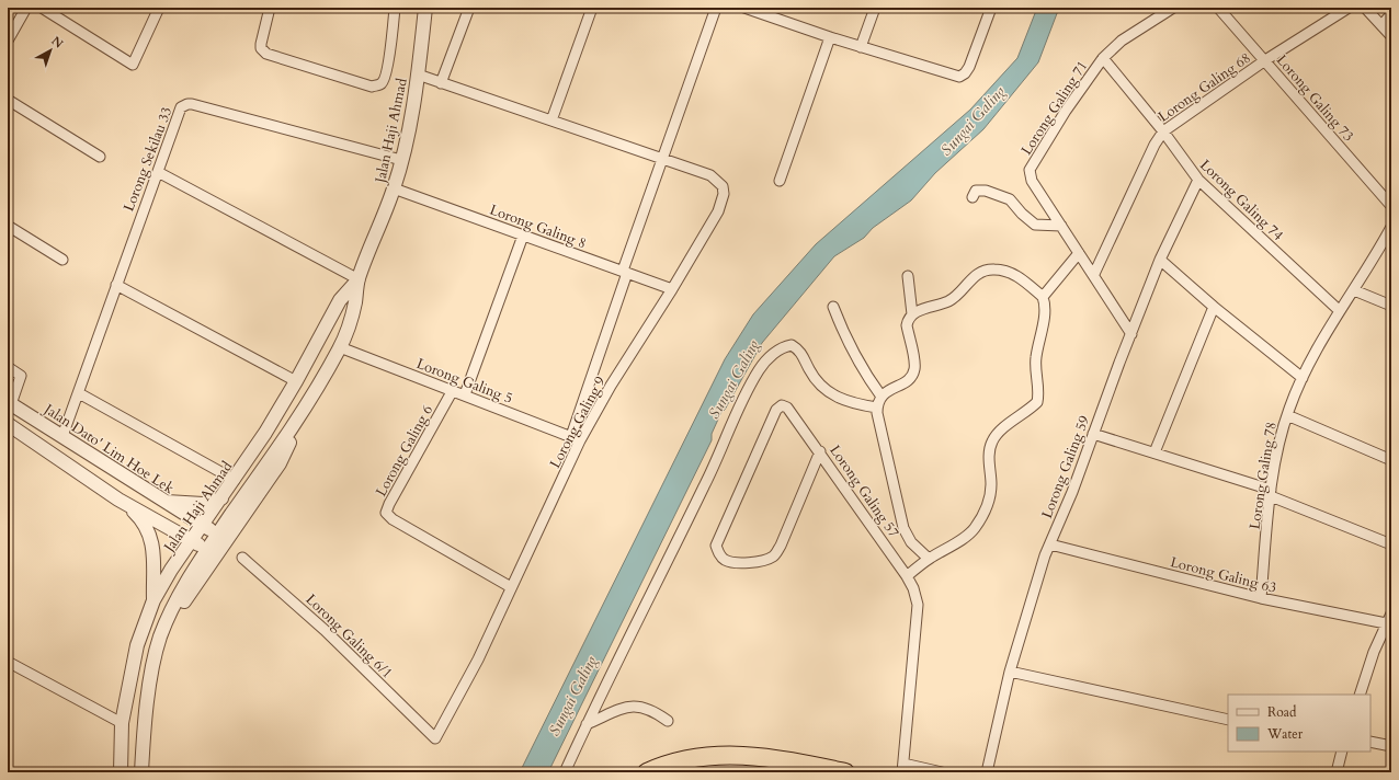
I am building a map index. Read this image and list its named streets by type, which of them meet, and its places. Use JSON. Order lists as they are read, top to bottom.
{
  "streets": {
    "street": [
      "Lorong Galing 68",
      "Lorong Galing 73",
      "Lorong Galing 71",
      "Jalan Haji Ahmad",
      "Lorong Sekilau 33",
      "Lorong Galing 74",
      "Lorong Galing 8",
      "Lorong Galing 5",
      "Lorong Galing 9",
      "Jalan Dato' Lim Hoe Lek",
      "Lorong Galing 6",
      "Lorong Galing 59",
      "Lorong Galing 78",
      "Lorong Galing 57",
      "Lorong Galing 63",
      "Lorong Galing 6/1"
    ]
  },
  "crossings": [
    ["Lorong Galing 68", "Lorong Galing 73"],
    ["Lorong Galing 68", "Lorong Galing 71"],
    ["Lorong Galing 68", "Lorong Galing 74"],
    ["Lorong Galing 71", "Lorong Galing 74"],
    ["Lorong Galing 71", "Lorong Galing 59"],
    ["Jalan Haji Ahmad", "Lorong Sekilau 33"],
    ["Jalan Haji Ahmad", "Lorong Galing 8"],
    ["Jalan Haji Ahmad", "Lorong Galing 5"],
    ["Jalan Haji Ahmad", "Lorong Galing 9"],
    ["Jalan Haji Ahmad", "Jalan Dato' Lim Hoe Lek"],
    ["Lorong Sekilau 33", "Jalan Dato' Lim Hoe Lek"],
    ["Lorong Galing 74", "Lorong Galing 59"],
    ["Lorong Galing 74", "Lorong Galing 78"],
    ["Lorong Galing 8", "Lorong Galing 9"],
    ["Lorong Galing 5", "Lorong Galing 9"],
    ["Lorong Galing 5", "Lorong Galing 6"],
    ["Lorong Galing 9", "Lorong Galing 6"],
    ["Lorong Galing 9", "Lorong Galing 6/1"],
    ["Lorong Galing 59", "Lorong Galing 63"],
    ["Lorong Galing 78", "Lorong Galing 63"]
  ],
  "water": ["Sungai Galing"],
  "legend": ["Road", "Water"],
  "north": "top right"
}
